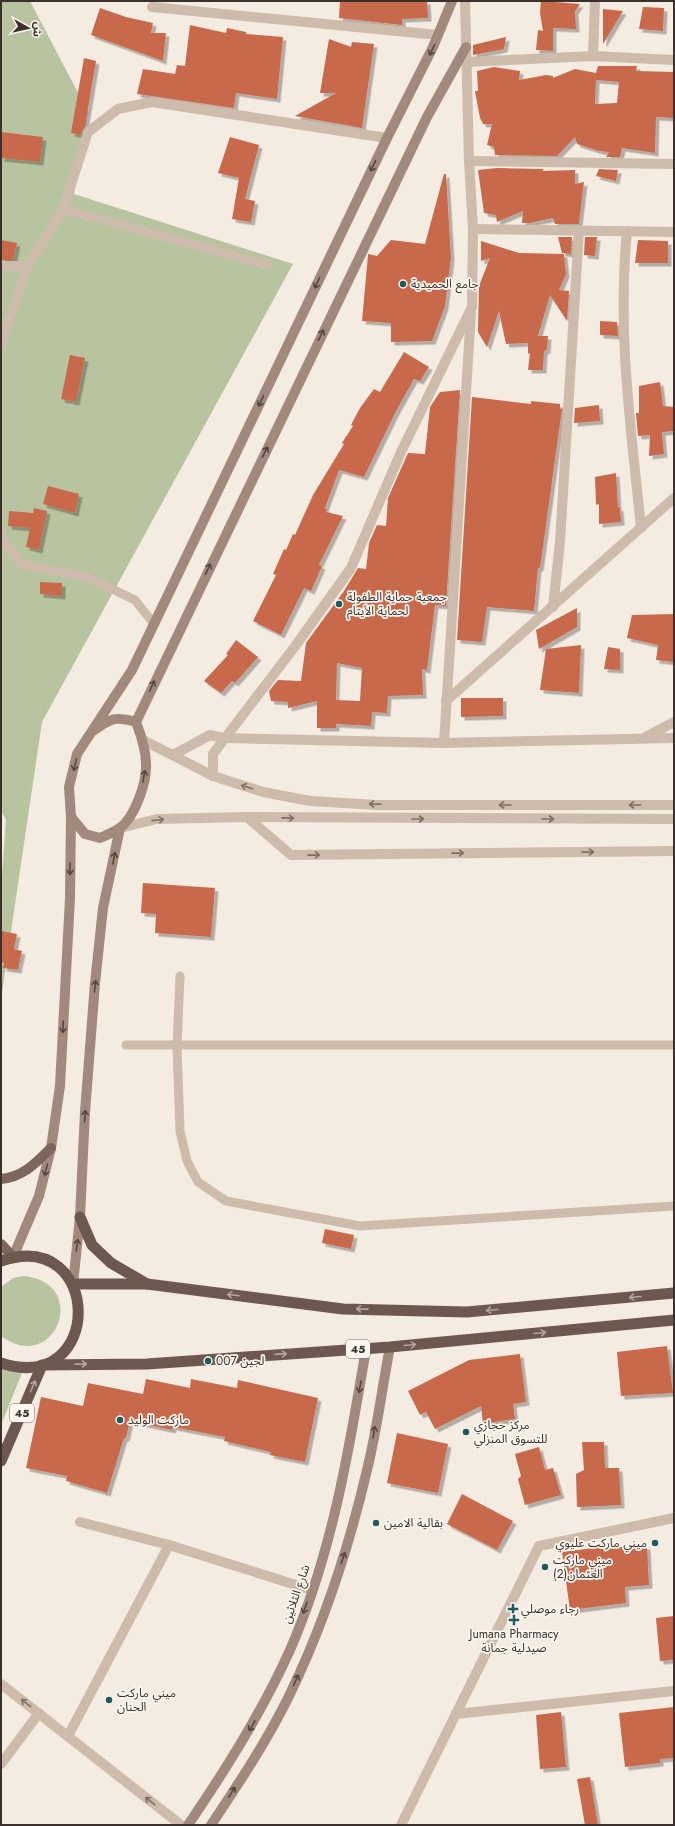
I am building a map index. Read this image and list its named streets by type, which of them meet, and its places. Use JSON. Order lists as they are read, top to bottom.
{
  "streets": {
    "highway": ["45"],
    "main road": ["شارع الثلاثين"]
  },
  "crossings": [
    ["45", "شارع الثلاثين"]
  ],
  "places": {
    "other": [
      "جامع الحميدية",
      "جمعية حماية الطفولة لحماية الأيتام",
      "لجين 007",
      "ماركت الوليد",
      "مركز حجازي للتسوق المنزلي",
      "بقالية الامين",
      "ميني ماركت عليوي",
      "ميني ماركت العثمان(2)",
      "ميني ماركت الحنان"
    ],
    "health": ["رجاء موصلي", "Jumana Pharmacy صيدلية جمانة"]
  },
  "north": "right"
}
